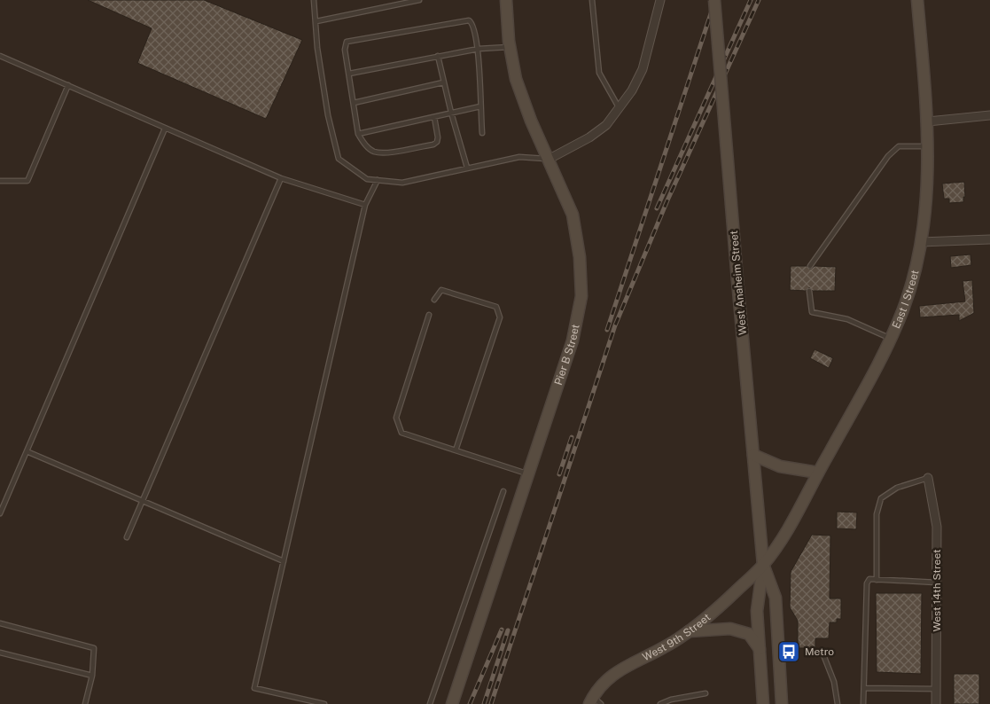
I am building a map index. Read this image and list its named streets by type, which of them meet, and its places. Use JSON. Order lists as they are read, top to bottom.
{
  "streets": {
    "main road": [
      "West Anaheim Street",
      "East I Street",
      "Pier B Street",
      "West 9th Street"
    ],
    "street": ["West 14th Street"]
  },
  "crossings": [
    ["West Anaheim Street", "East I Street"],
    ["West Anaheim Street", "West 9th Street"],
    ["East I Street", "West 9th Street"]
  ],
  "places": {
    "bus stop": ["Metro"]
  }
}
